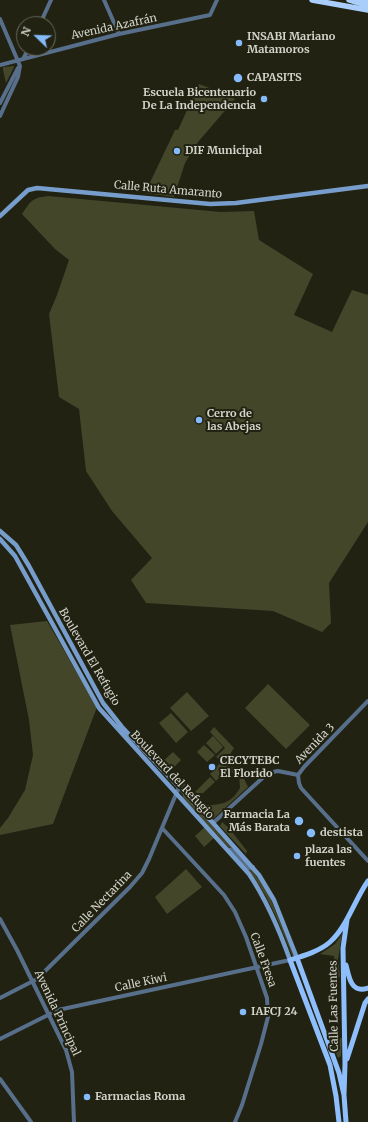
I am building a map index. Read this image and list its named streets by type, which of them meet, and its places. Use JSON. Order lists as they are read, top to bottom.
{
  "streets": {
    "main road": [
      "Calle Ruta Amaranto",
      "Boulevard El Refugio",
      "Boulevard del Refugio",
      "Calle Las Fuentes"
    ],
    "street": [
      "Avenida Azafrán",
      "Avenida 3",
      "Calle Nectarina",
      "Calle Fresa",
      "Calle Kiwi",
      "Avenida Principal"
    ]
  },
  "crossings": [
    ["Boulevard El Refugio", "Avenida 3"],
    ["Boulevard El Refugio", "Calle Nectarina"],
    ["Boulevard del Refugio", "Calle Nectarina"],
    ["Boulevard del Refugio", "Calle Kiwi"],
    ["Calle Nectarina", "Calle Fresa"],
    ["Calle Nectarina", "Avenida Principal"],
    ["Calle Fresa", "Calle Kiwi"],
    ["Calle Kiwi", "Avenida Principal"]
  ],
  "places": [
    "INSABI Mariano Matamoros",
    "CAPASITS",
    "Escuela Bicentenario De La Independencia",
    "DIF Municipal",
    "Cerro de las Abejas",
    "CECYTEBC El Florido",
    "Farmacia La Más Barata",
    "destista",
    "plaza las fuentes",
    "IAFCJ 24",
    "Farmacias Roma"
  ],
  "north": "top left"
}
